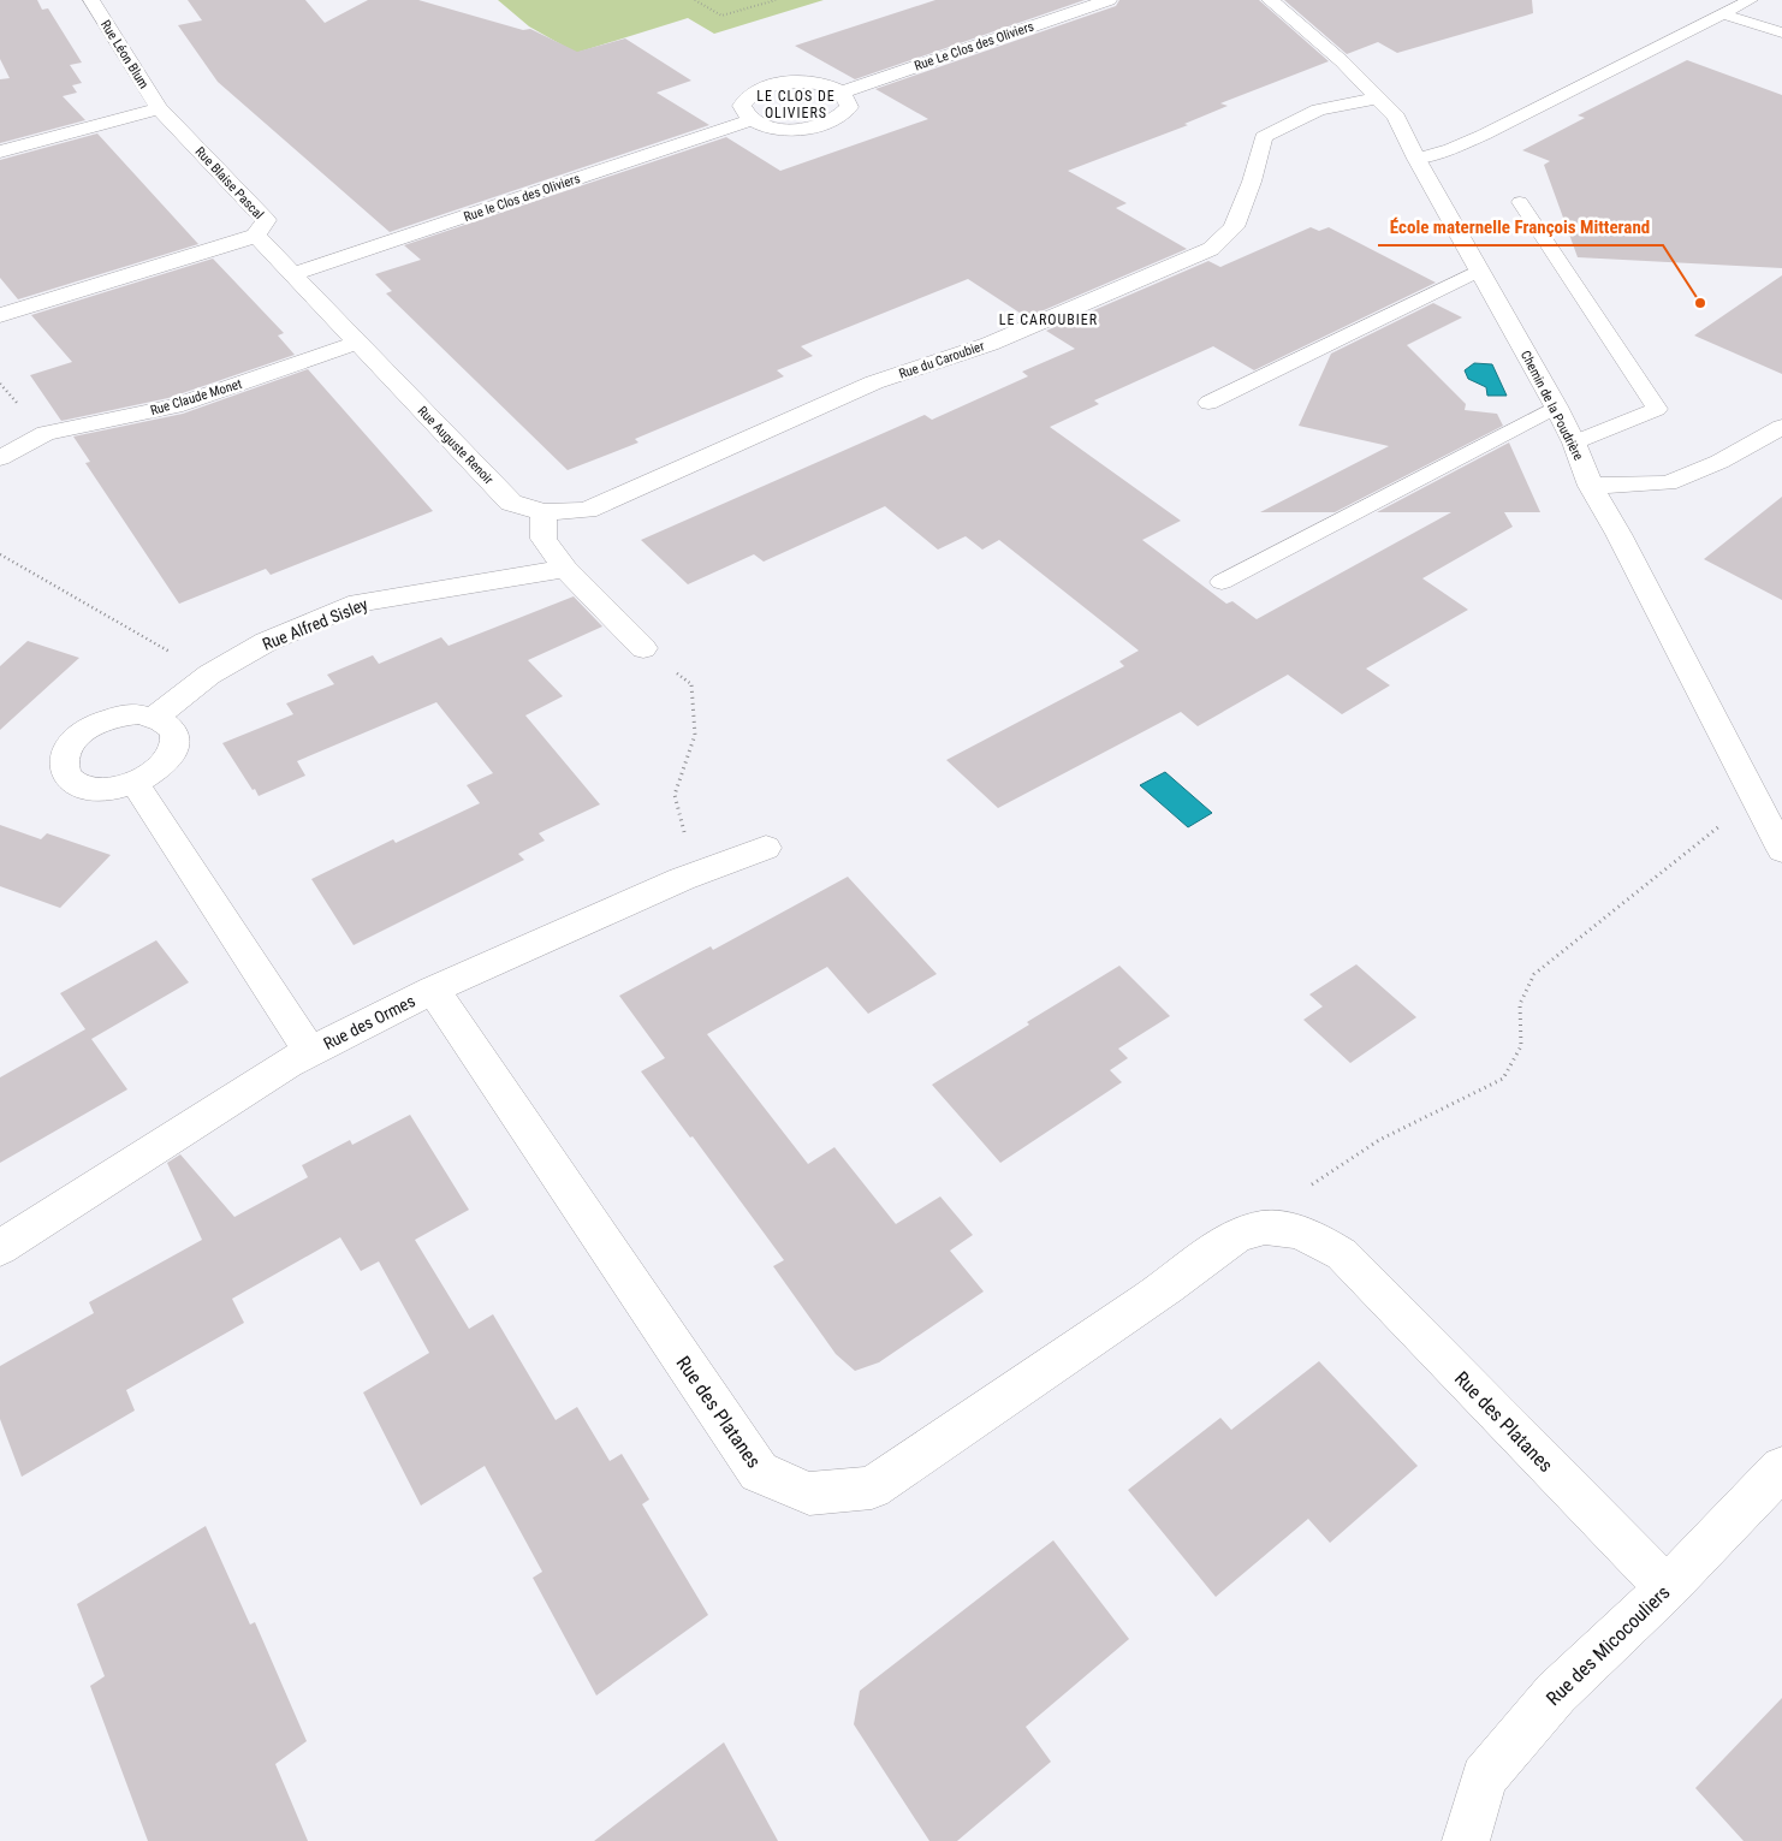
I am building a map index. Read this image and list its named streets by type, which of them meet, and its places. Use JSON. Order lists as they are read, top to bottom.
{
  "streets": {
    "street": [
      "Rue Le Clos des Oliviers",
      "Rue Léon Blum",
      "Rue Blaise Pascal",
      "Rue le Clos des Oliviers",
      "Rue du Caroubier",
      "Rue Claude Monet",
      "Chemin de la Poudrière",
      "Rue Auguste Renoir",
      "Rue Alfred Sisley",
      "Rue des Ormes",
      "Rue des Platanes",
      "Rue des Micocouliers"
    ]
  },
  "crossings": [
    ["Rue Léon Blum", "Rue Blaise Pascal"],
    ["Rue Blaise Pascal", "Rue Auguste Renoir"],
    ["Rue le Clos des Oliviers", "Rue Auguste Renoir"],
    ["Rue du Caroubier", "Chemin de la Poudrière"],
    ["Rue du Caroubier", "Rue Auguste Renoir"],
    ["Rue Claude Monet", "Rue Auguste Renoir"],
    ["Rue des Ormes", "Rue des Platanes"],
    ["Rue des Platanes", "Rue des Micocouliers"]
  ],
  "districts": ["LE CLOS DE OLIVIERS", "LE CAROUBIER"],
  "places": ["École maternelle François Mitterand"]
}
